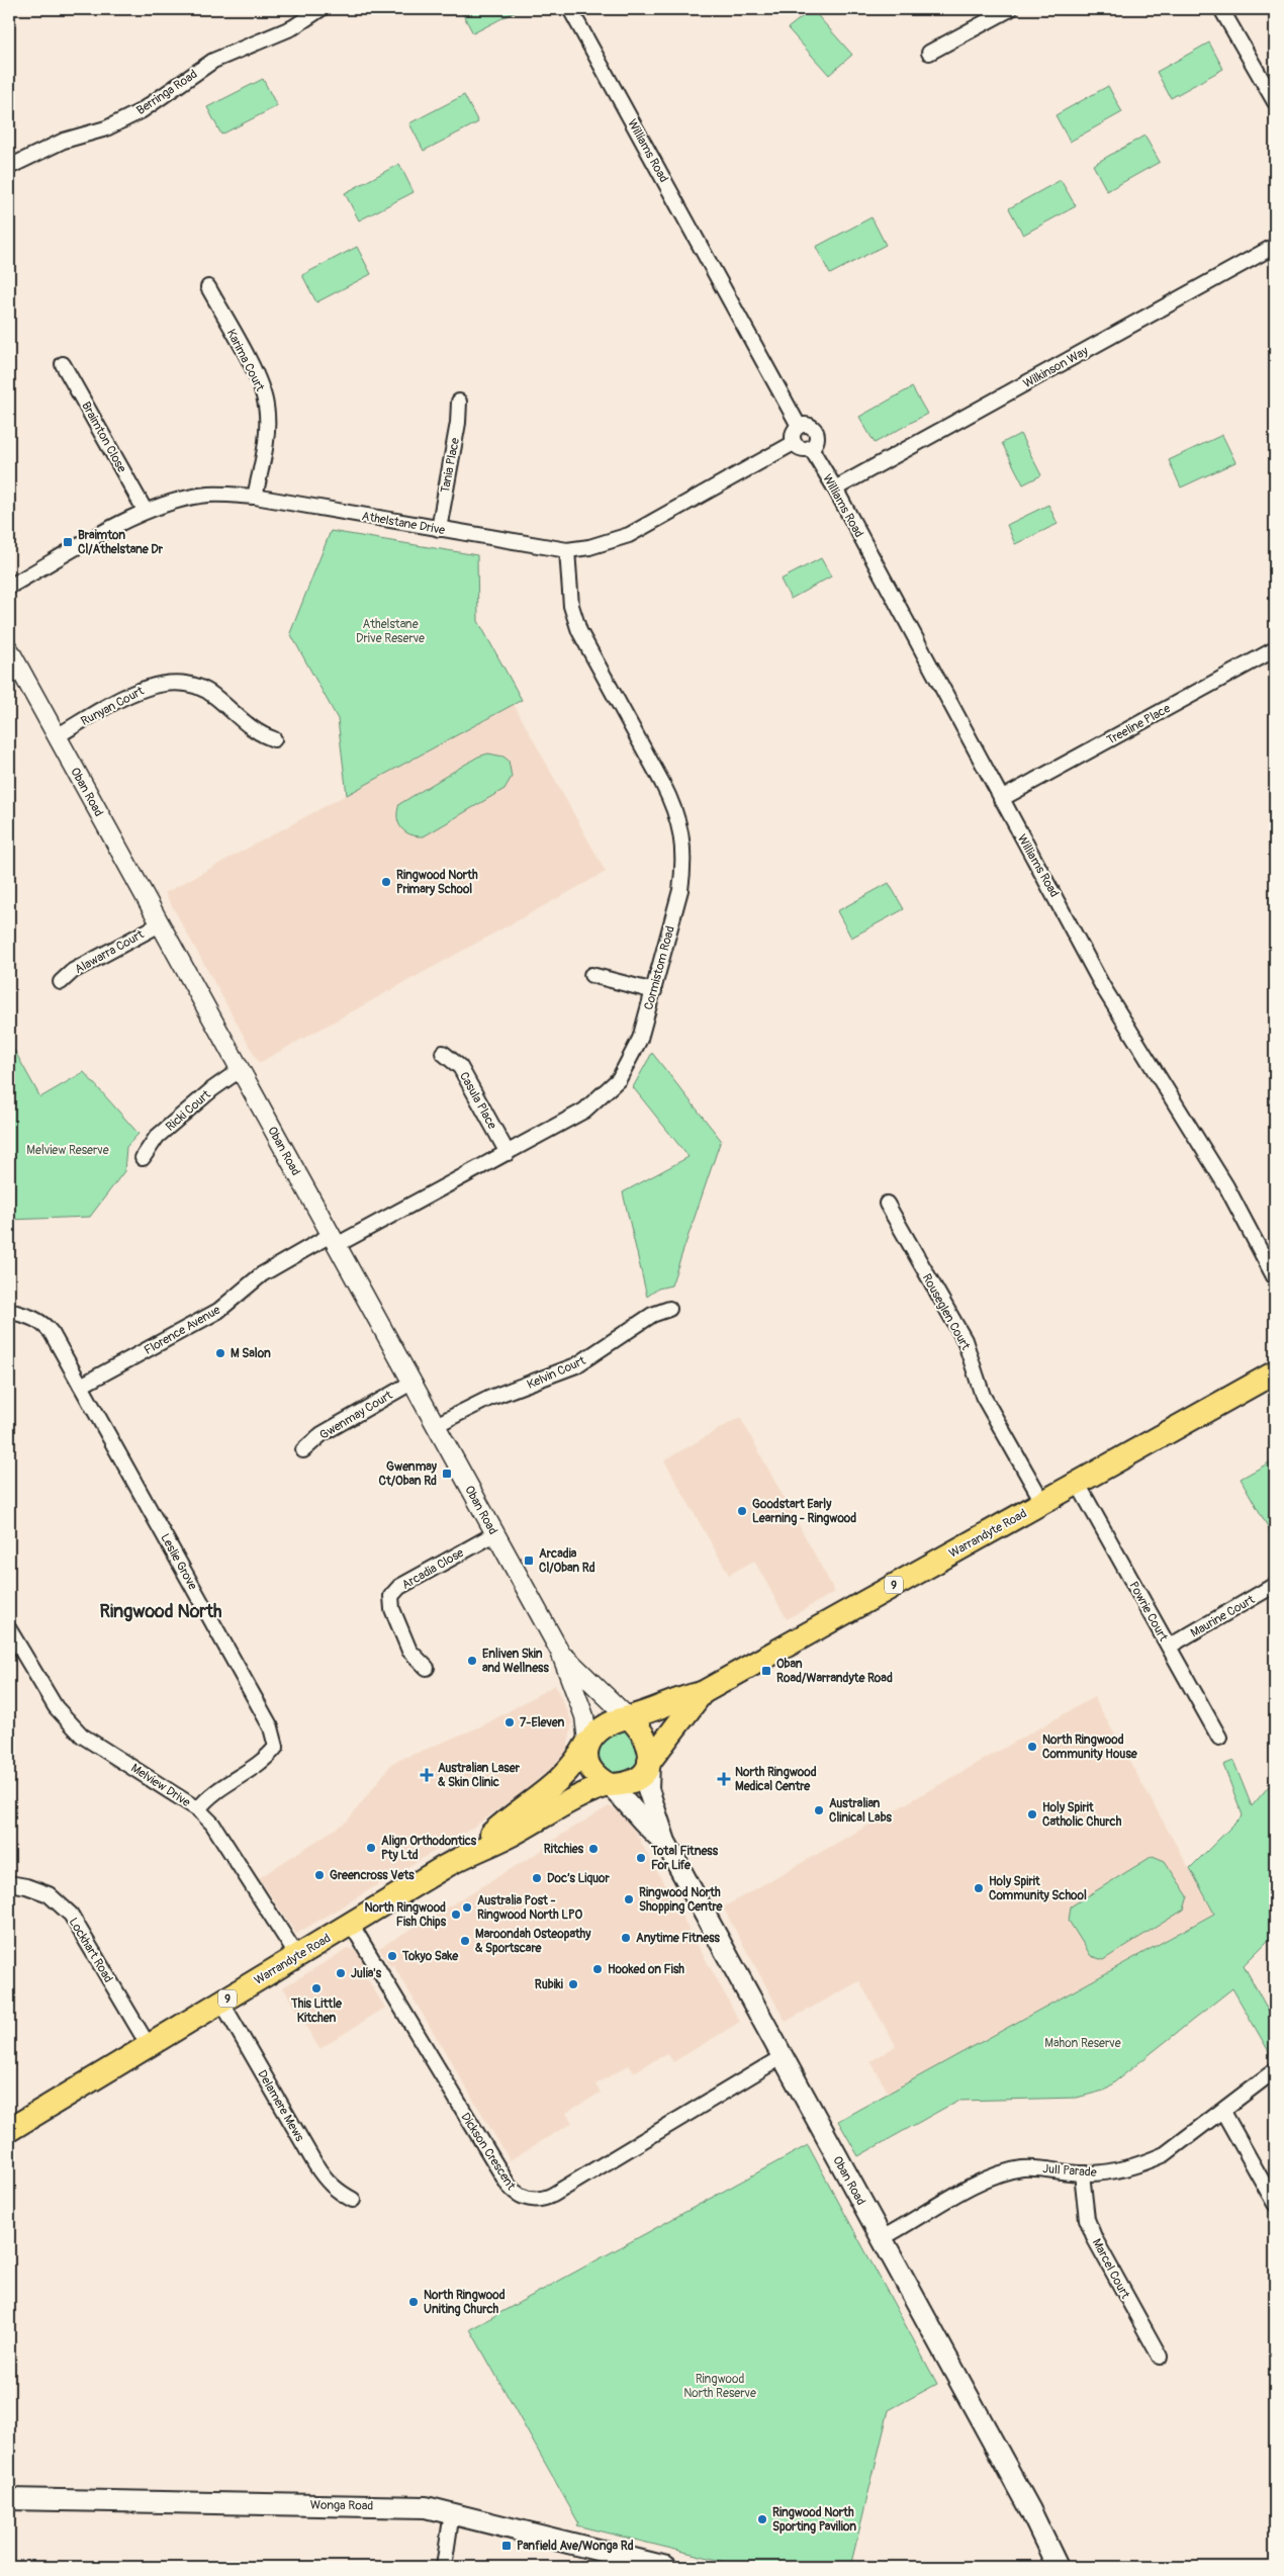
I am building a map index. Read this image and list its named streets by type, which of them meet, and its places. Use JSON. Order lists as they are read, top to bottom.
{
  "streets": {
    "main road": [
      "Oban Road",
      "Warrandyte Road",
      "9",
      "Wonga Road"
    ],
    "street": [
      "Berringa Road",
      "Williams Road",
      "Karima Court",
      "Wilkinson Way",
      "Braimton Close",
      "Tania Place",
      "Athelstane Drive",
      "Runyan Court",
      "Treeline Place",
      "Alawarra Court",
      "Cormistom Road",
      "Casula Place",
      "Ricki Court",
      "Rouseglen Court",
      "Florence Avenue",
      "Kelvin Court",
      "Gwenmay Court",
      "Leslie Grove",
      "Arcadia Close",
      "Powrie Court",
      "Maurine Court",
      "Melview Drive",
      "Lockhart Road",
      "Delamere Mews",
      "Dickson Crescent",
      "Jull Parade",
      "Marcel Court"
    ]
  },
  "crossings": [
    ["Williams Road", "Wilkinson Way"],
    ["Williams Road", "Athelstane Drive"],
    ["Williams Road", "Treeline Place"],
    ["Karima Court", "Athelstane Drive"],
    ["Braimton Close", "Athelstane Drive"],
    ["Tania Place", "Athelstane Drive"],
    ["Athelstane Drive", "Cormistom Road"],
    ["Runyan Court", "Oban Road"],
    ["Oban Road", "Alawarra Court"],
    ["Oban Road", "Cormistom Road"],
    ["Oban Road", "Ricki Court"],
    ["Oban Road", "Florence Avenue"],
    ["Oban Road", "Kelvin Court"],
    ["Oban Road", "Gwenmay Court"],
    ["Oban Road", "Warrandyte Road"],
    ["Oban Road", "Arcadia Close"],
    ["Oban Road", "9"],
    ["Oban Road", "Dickson Crescent"],
    ["Oban Road", "Jull Parade"],
    ["Cormistom Road", "Casula Place"],
    ["Cormistom Road", "Florence Avenue"],
    ["Rouseglen Court", "Warrandyte Road"],
    ["Florence Avenue", "Leslie Grove"],
    ["Warrandyte Road", "9"],
    ["Warrandyte Road", "Powrie Court"],
    ["Warrandyte Road", "Melview Drive"],
    ["Warrandyte Road", "Lockhart Road"],
    ["Warrandyte Road", "Delamere Mews"],
    ["Warrandyte Road", "Dickson Crescent"],
    ["Leslie Grove", "Melview Drive"],
    ["Powrie Court", "Maurine Court"],
    ["Jull Parade", "Marcel Court"]
  ],
  "districts": ["Ringwood North"],
  "parks": [
    "Athelstane Drive Reserve",
    "Melview Reserve",
    "Mahon Reserve",
    "Ringwood North Reserve"
  ],
  "places": {
    "transit": [
      "Braimton Cl/Athelstane Dr",
      "Gwenmay Ct/Oban Rd",
      "Arcadia Cl/Oban Rd",
      "Oban Road/Warrandyte Road",
      "Panfield Ave/Wonga Rd"
    ],
    "other": [
      "Ringwood North Primary School",
      "M Salon",
      "Goodstart Early Learning - Ringwood",
      "Enliven Skin and Wellness",
      "7-Eleven",
      "North Ringwood Community House",
      "Australian Clinical Labs",
      "Holy Spirit Catholic Church",
      "Align Orthodontics Pty Ltd",
      "Ritchies",
      "Total Fitness For Life",
      "Greencross Vets",
      "Doc’s Liquor",
      "Holy Spirit Community School",
      "Ringwood North Shopping Centre",
      "Australia Post - Ringwood North LPO",
      "North Ringwood Fish Chips",
      "Anytime Fitness",
      "Maroondah Osteopathy & Sportscare",
      "Tokyo Sake",
      "Hooked on Fish",
      "Julia's",
      "Rubiki",
      "This Little Kitchen",
      "North Ringwood Uniting Church",
      "Ringwood North Sporting Pavilion"
    ],
    "health": ["Australian Laser & Skin Clinic", "North Ringwood Medical Centre"]
  }
}
